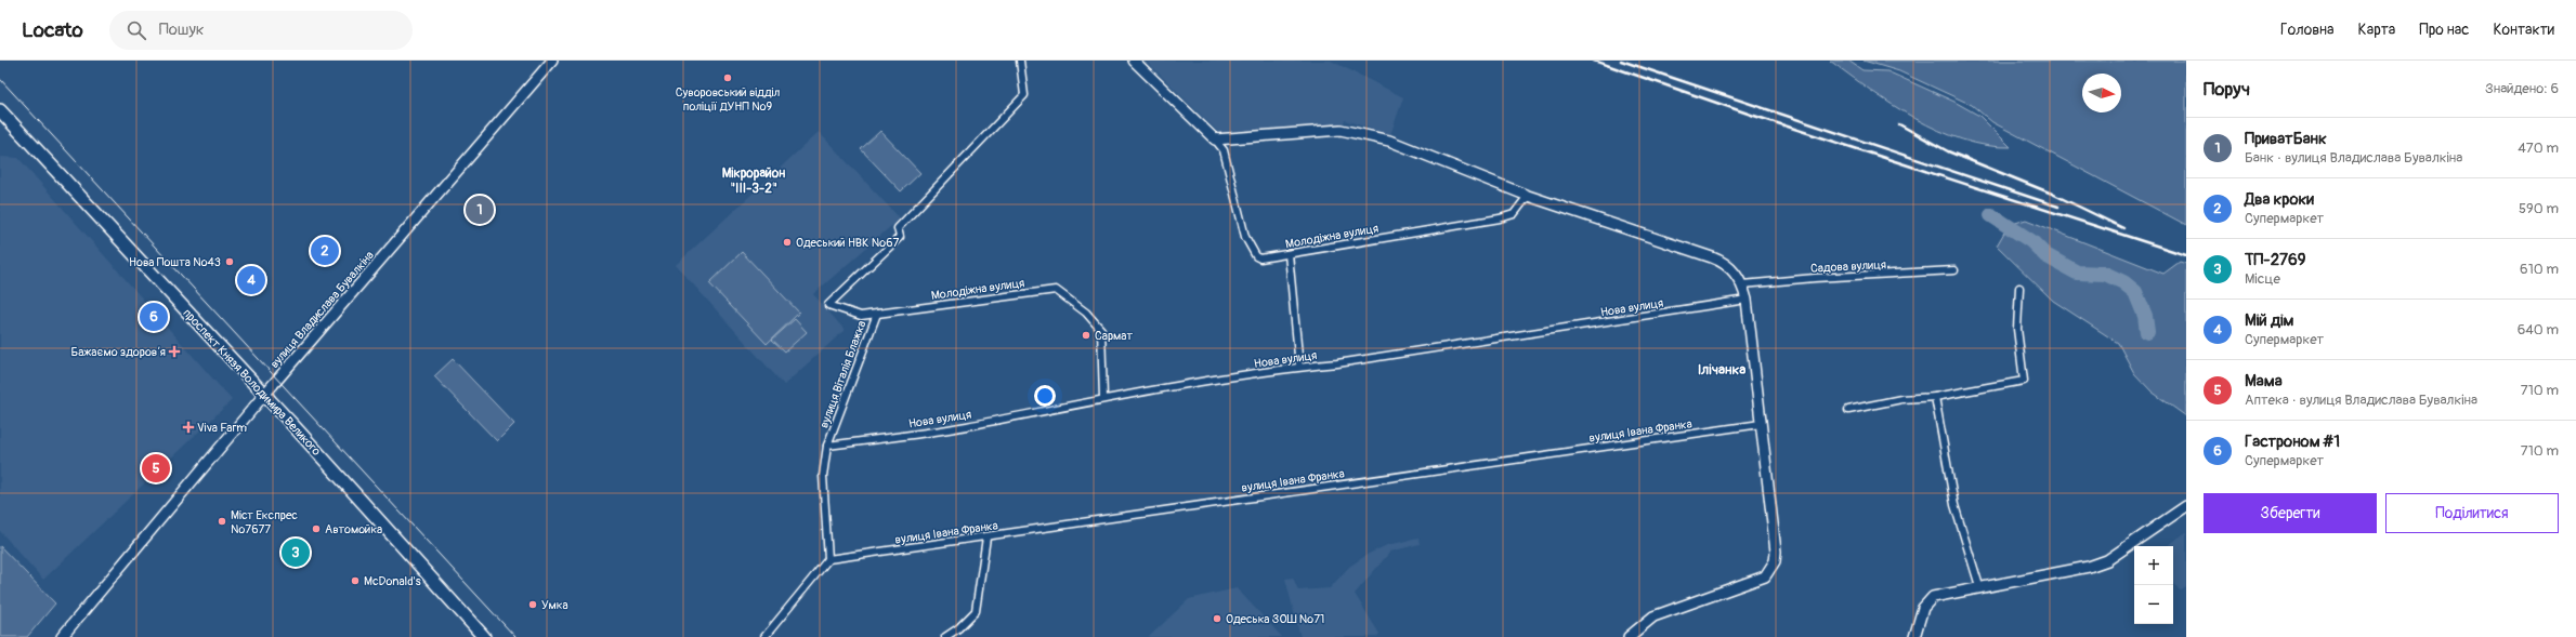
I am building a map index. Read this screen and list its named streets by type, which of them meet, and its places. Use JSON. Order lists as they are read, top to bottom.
{
  "streets": {
    "highway": ["проспект Князя Володимира Великого"],
    "street": [
      "Молодіжна вулиця",
      "Садова вулиця",
      "Нова вулиця",
      "вулиця Владислава Бувалкіна",
      "вулиця Віталія Блажка",
      "вулиця Івана Франка"
    ]
  },
  "crossings": [
    ["Молодіжна вулиця", "Нова вулиця"],
    ["Молодіжна вулиця", "вулиця Віталія Блажка"],
    ["Нова вулиця", "вулиця Віталія Блажка"],
    ["вулиця Владислава Бувалкіна", "проспект Князя Володимира Великого"],
    ["вулиця Віталія Блажка", "вулиця Івана Франка"]
  ],
  "districts": ["Мікрорайон \"ІІІ-3-2\"", "Ілічанка"],
  "places": {
    "other": [
      "Суворовський відділ поліції ДУНП №9",
      "Одеський НВК №67",
      "Нова Пошта №43",
      "Сармат",
      "Міст Експрес №7677",
      "Автомойка",
      "McDonald's",
      "Умка",
      "Одеська ЗОШ №71"
    ],
    "health": ["Бажаємо здоровʼя", "Viva Farm"]
  },
  "north": "right",
  "page": {
    "header": "Locato",
    "search": "Пошук",
    "nav": [
      "Головна",
      "Карта",
      "Про нас",
      "Контакти"
    ],
    "heading": ["Поруч", "Знайдено: 6"],
    "list": [
      {
        "mark": "1",
        "name": "ПриватБанк",
        "note": "Банк · вулиця Владислава Бувалкіна",
        "value": "470 m"
      },
      {
        "mark": "2",
        "name": "Два кроки",
        "note": "Супермаркет",
        "value": "590 m"
      },
      {
        "mark": "3",
        "name": "ТП-2769",
        "note": "Місце",
        "value": "610 m"
      },
      {
        "mark": "4",
        "name": "Мій дім",
        "note": "Супермаркет",
        "value": "640 m"
      },
      {
        "mark": "5",
        "name": "Мама",
        "note": "Аптека · вулиця Владислава Бувалкіна",
        "value": "710 m"
      },
      {
        "mark": "6",
        "name": "Гастроном #1",
        "note": "Супермаркет",
        "value": "710 m"
      }
    ],
    "pins": [
      "1",
      "2",
      "4",
      "6",
      "5",
      "3"
    ],
    "buttons": ["Зберегти", "Поділитися"],
    "map_buttons": ["+", "−"]
  }
}
